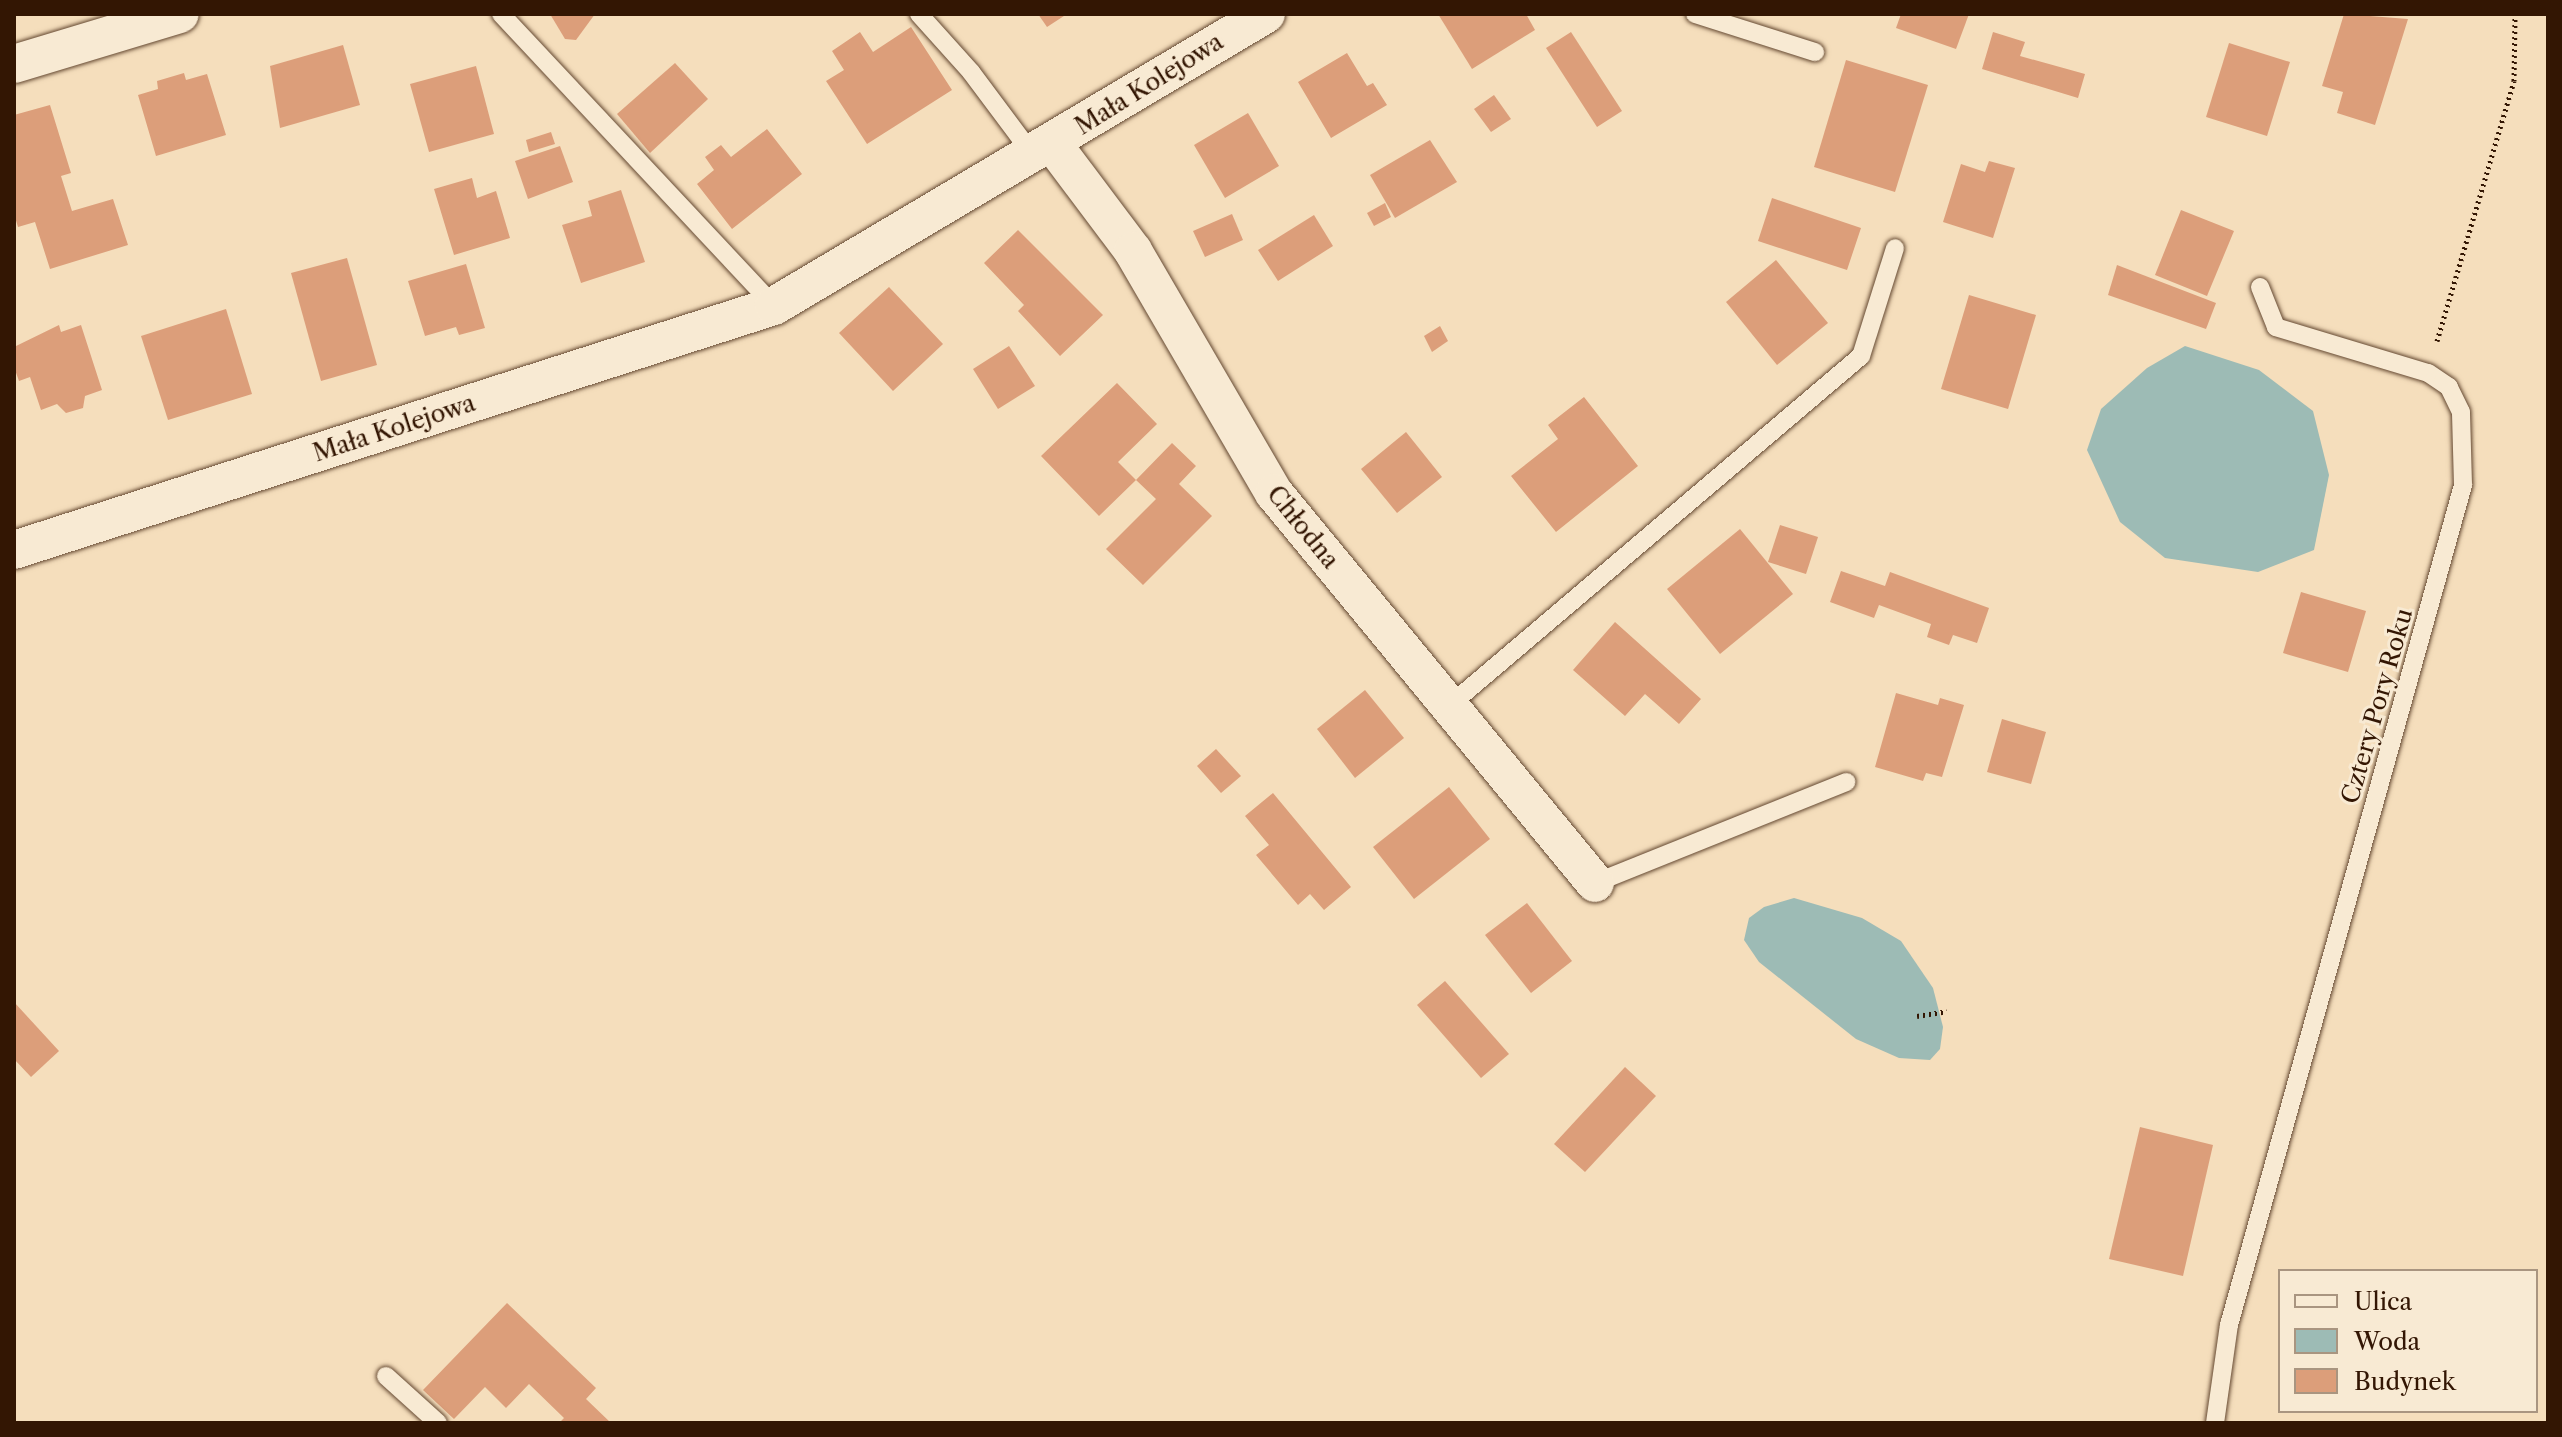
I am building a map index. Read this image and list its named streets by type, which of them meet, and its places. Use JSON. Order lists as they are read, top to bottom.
{
  "streets": {
    "street": ["Mała Kolejowa", "Chłodna"],
    "lane": ["Cztery Pory Roku"]
  },
  "crossings": [
    ["Mała Kolejowa", "Chłodna"]
  ],
  "legend": ["Ulica", "Woda", "Budynek"]
}
